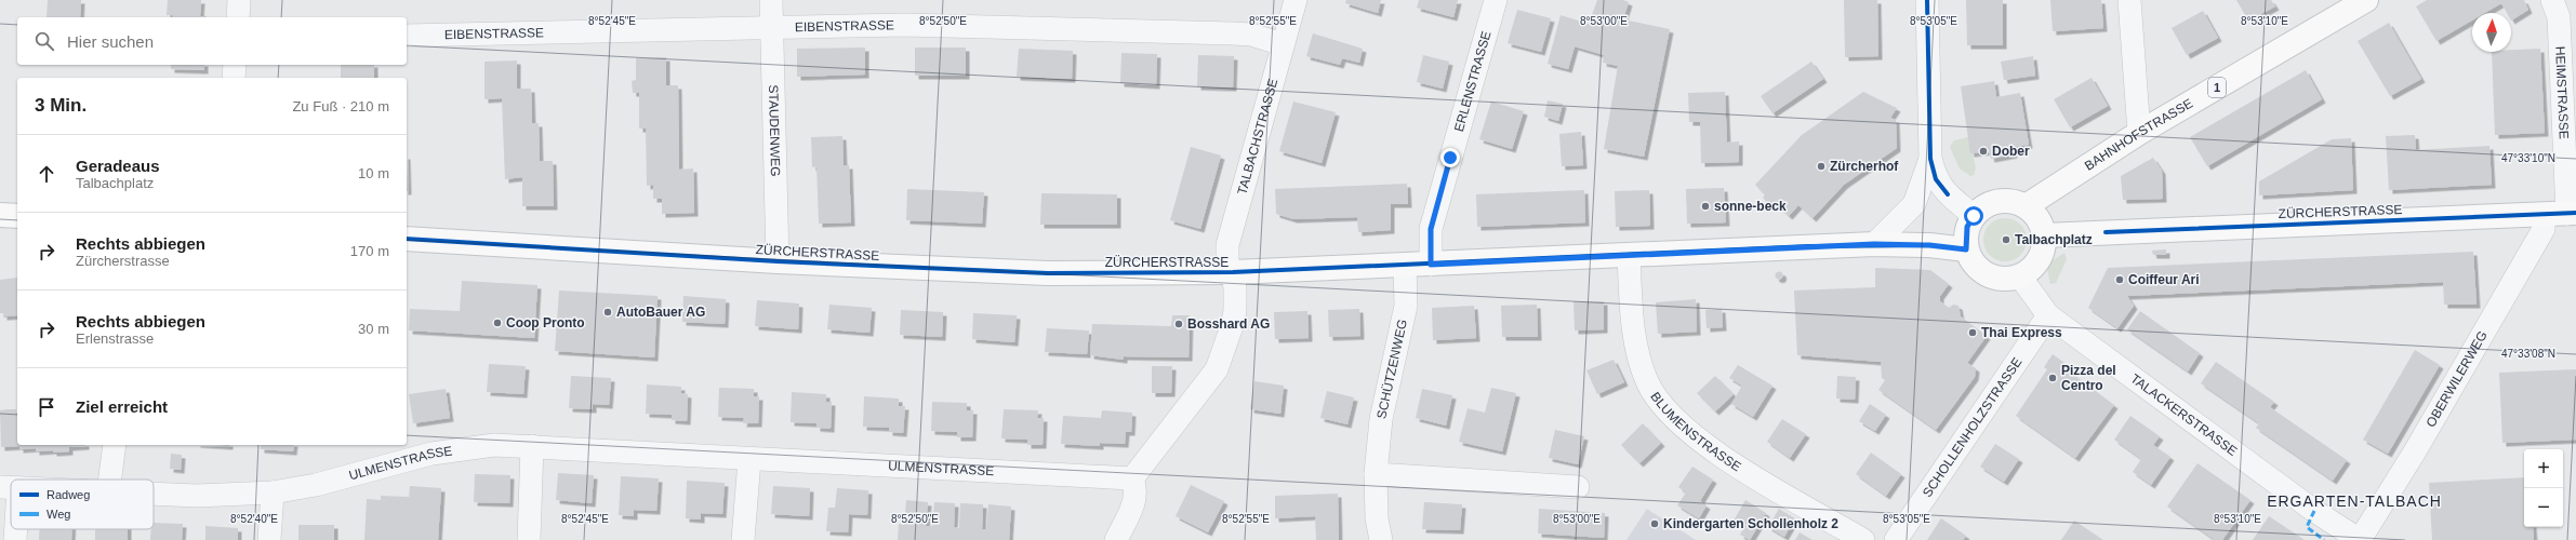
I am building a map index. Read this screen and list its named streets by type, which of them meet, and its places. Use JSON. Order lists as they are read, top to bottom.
{
  "streets": {
    "main road": ["1", "BAHNHOFSTRASSE", "ZÜRCHERSTRASSE"],
    "street": [
      "EIBENSTRASSE",
      "ERLENSTRASSE",
      "HEIMSTRASSE",
      "STAUDENWEG",
      "TALBACHSTRASSE",
      "SCHÜTZENWEG",
      "OBERWILERWEG",
      "TALACKERSTRASSE",
      "SCHOLLENHOLZSTRASSE",
      "BLUMENSTRASSE",
      "ULMENSTRASSE"
    ]
  },
  "crossings": [
    ["EIBENSTRASSE", "STAUDENWEG"],
    ["EIBENSTRASSE", "TALBACHSTRASSE"],
    ["ERLENSTRASSE", "ZÜRCHERSTRASSE"],
    ["HEIMSTRASSE", "ZÜRCHERSTRASSE"],
    ["STAUDENWEG", "ZÜRCHERSTRASSE"],
    ["BAHNHOFSTRASSE", "ZÜRCHERSTRASSE"],
    ["BAHNHOFSTRASSE", "TALACKERSTRASSE"],
    ["TALBACHSTRASSE", "ZÜRCHERSTRASSE"],
    ["ZÜRCHERSTRASSE", "SCHÜTZENWEG"],
    ["ZÜRCHERSTRASSE", "OBERWILERWEG"],
    ["ZÜRCHERSTRASSE", "TALACKERSTRASSE"],
    ["ZÜRCHERSTRASSE", "BLUMENSTRASSE"],
    ["OBERWILERWEG", "TALACKERSTRASSE"],
    ["TALACKERSTRASSE", "SCHOLLENHOLZSTRASSE"]
  ],
  "districts": ["ERGARTEN-TALBACH"],
  "places": [
    "Dober",
    "Zürcherhof",
    "sonne-beck",
    "Talbachplatz",
    "Coiffeur Ari",
    "AutoBauer AG",
    "Coop Pronto",
    "Bosshard AG",
    "Thai Express",
    "Pizza del Centro",
    "Kindergarten Schollenholz 2"
  ],
  "legend": ["Radweg", "Weg"],
  "north": "top",
  "page": {
    "search": "Hier suchen",
    "heading": ["3 Min.", "Zu Fuß · 210 m"],
    "list": [
      ["Geradeaus", "Talbachplatz", "10 m"],
      ["Rechts abbiegen", "Zürcherstrasse", "170 m"],
      ["Rechts abbiegen", "Erlenstrasse", "30 m"],
      "Ziel erreicht"
    ],
    "map_buttons": ["+", "−"]
  },
  "coordinates": [
    "8°52'45\"E",
    "8°52'50\"E",
    "8°52'55\"E",
    "8°53'00\"E",
    "8°53'05\"E",
    "8°53'10\"E",
    "47°33'10\"N",
    "47°33'08\"N",
    "8°52'40\"E"
  ]
}
